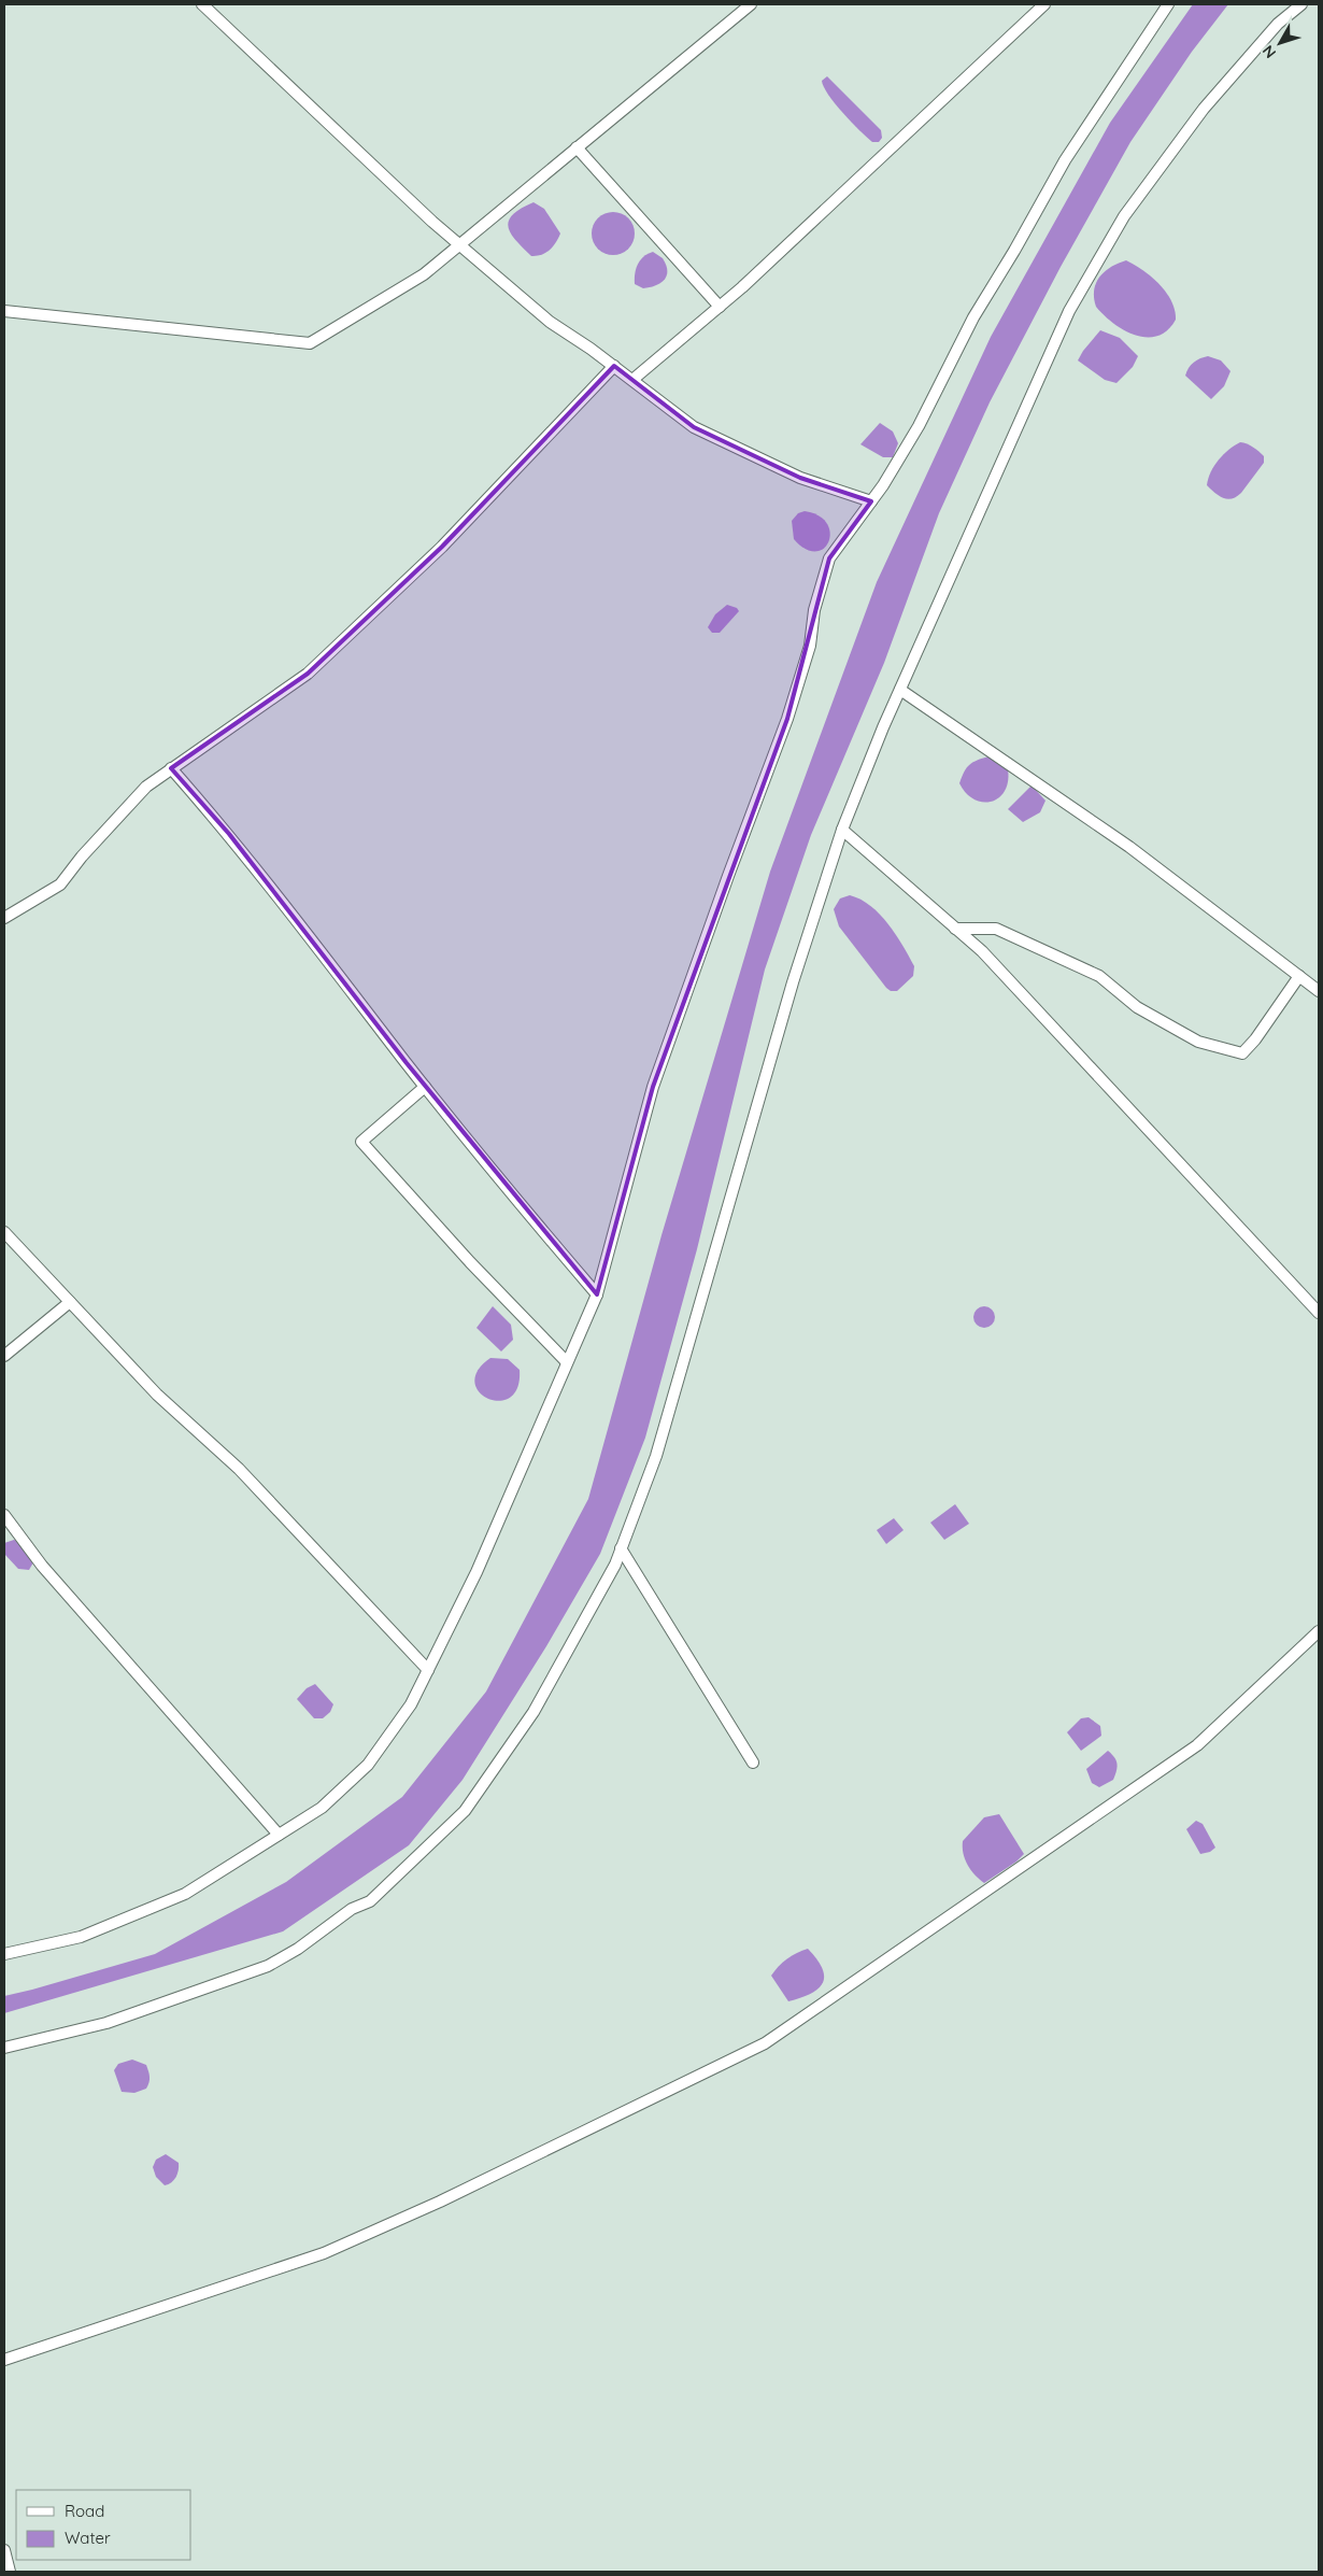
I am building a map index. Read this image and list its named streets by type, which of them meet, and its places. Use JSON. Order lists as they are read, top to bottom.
{
  "legend": ["Road", "Water"],
  "north": "bottom left"
}
